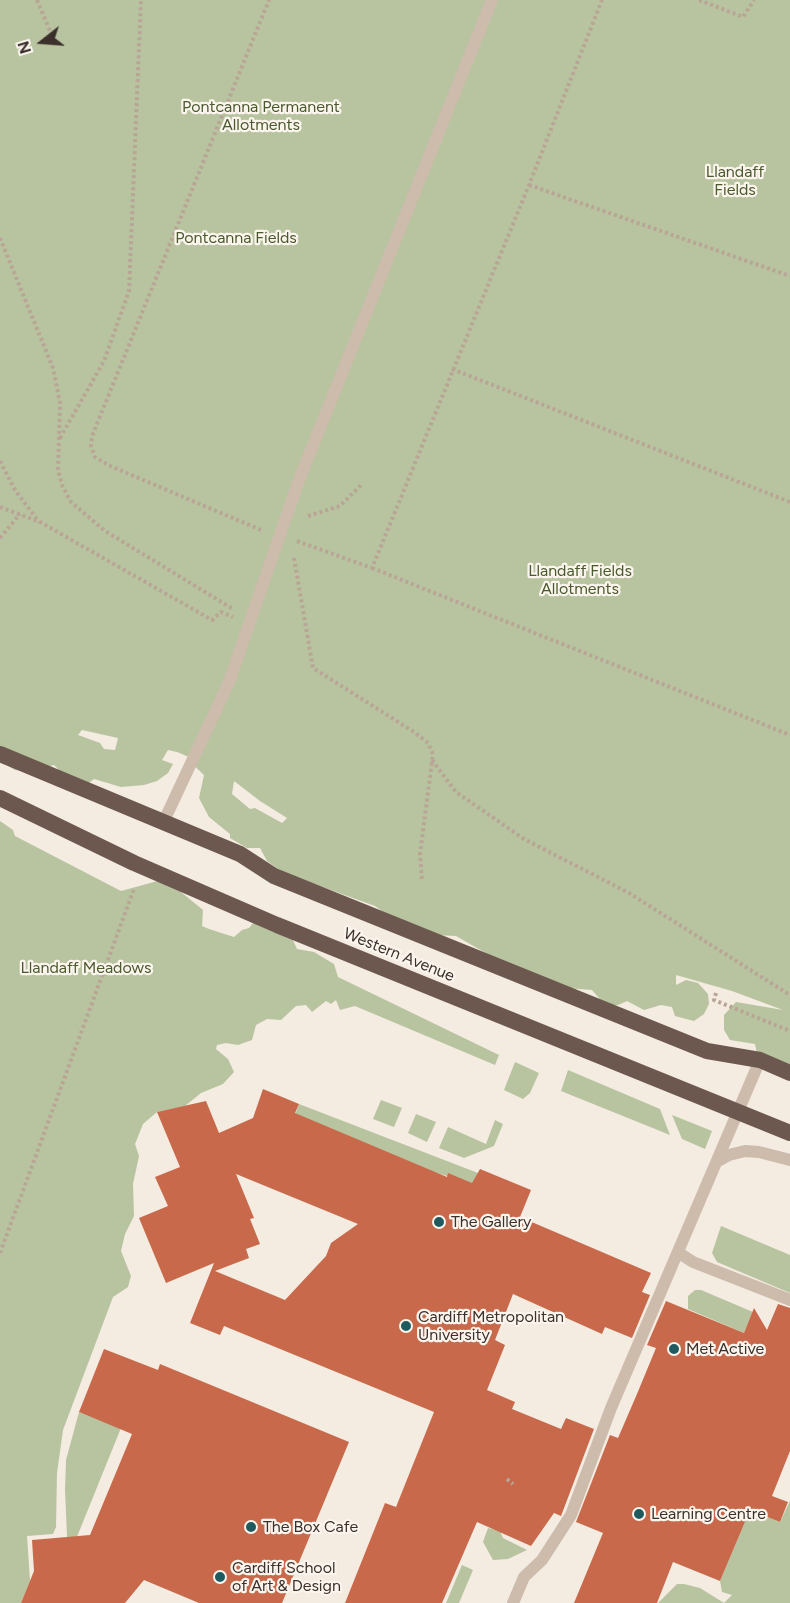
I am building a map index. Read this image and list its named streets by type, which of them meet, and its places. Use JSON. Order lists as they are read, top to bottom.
{
  "streets": {
    "highway": ["Western Avenue"]
  },
  "parks": [
    "Pontcanna Permanent Allotments",
    "Llandaff Fields",
    "Pontcanna Fields",
    "Llandaff Fields Allotments",
    "Llandaff Meadows"
  ],
  "places": [
    "The Gallery",
    "Cardiff Metropolitan University",
    "Met Active",
    "Learning Centre",
    "The Box Cafe",
    "Cardiff School of Art & Design"
  ],
  "north": "left"
}
